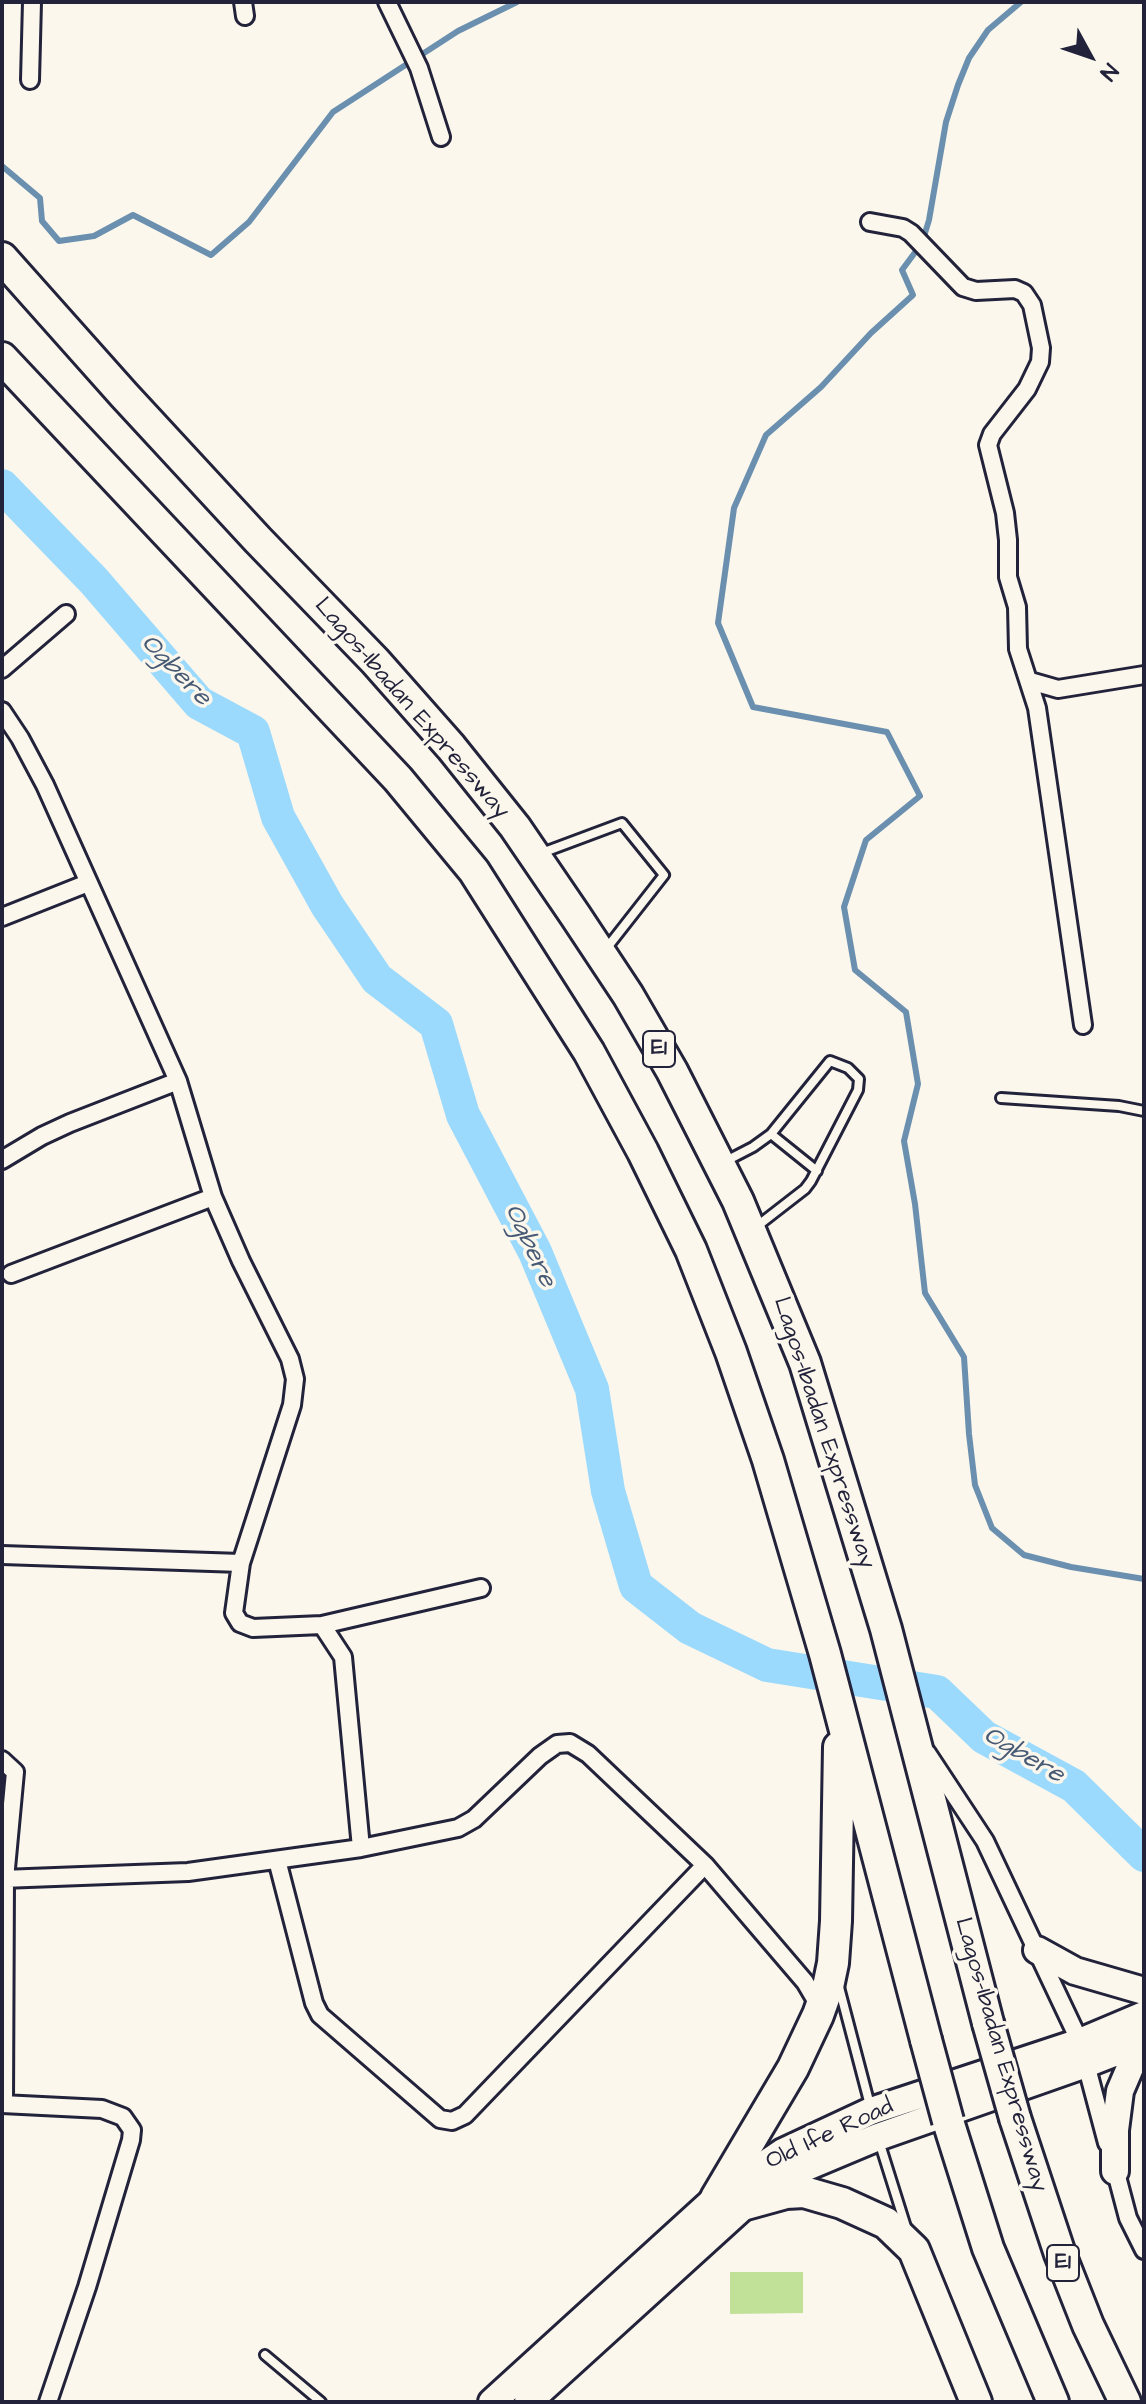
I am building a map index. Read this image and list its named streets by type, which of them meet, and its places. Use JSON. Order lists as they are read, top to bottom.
{
  "streets": {
    "highway": ["Lagos-Ibadan Expressway", "E1"],
    "main road": ["Old Ife Road"]
  },
  "water": ["Ogbere"],
  "north": "bottom right"
}
